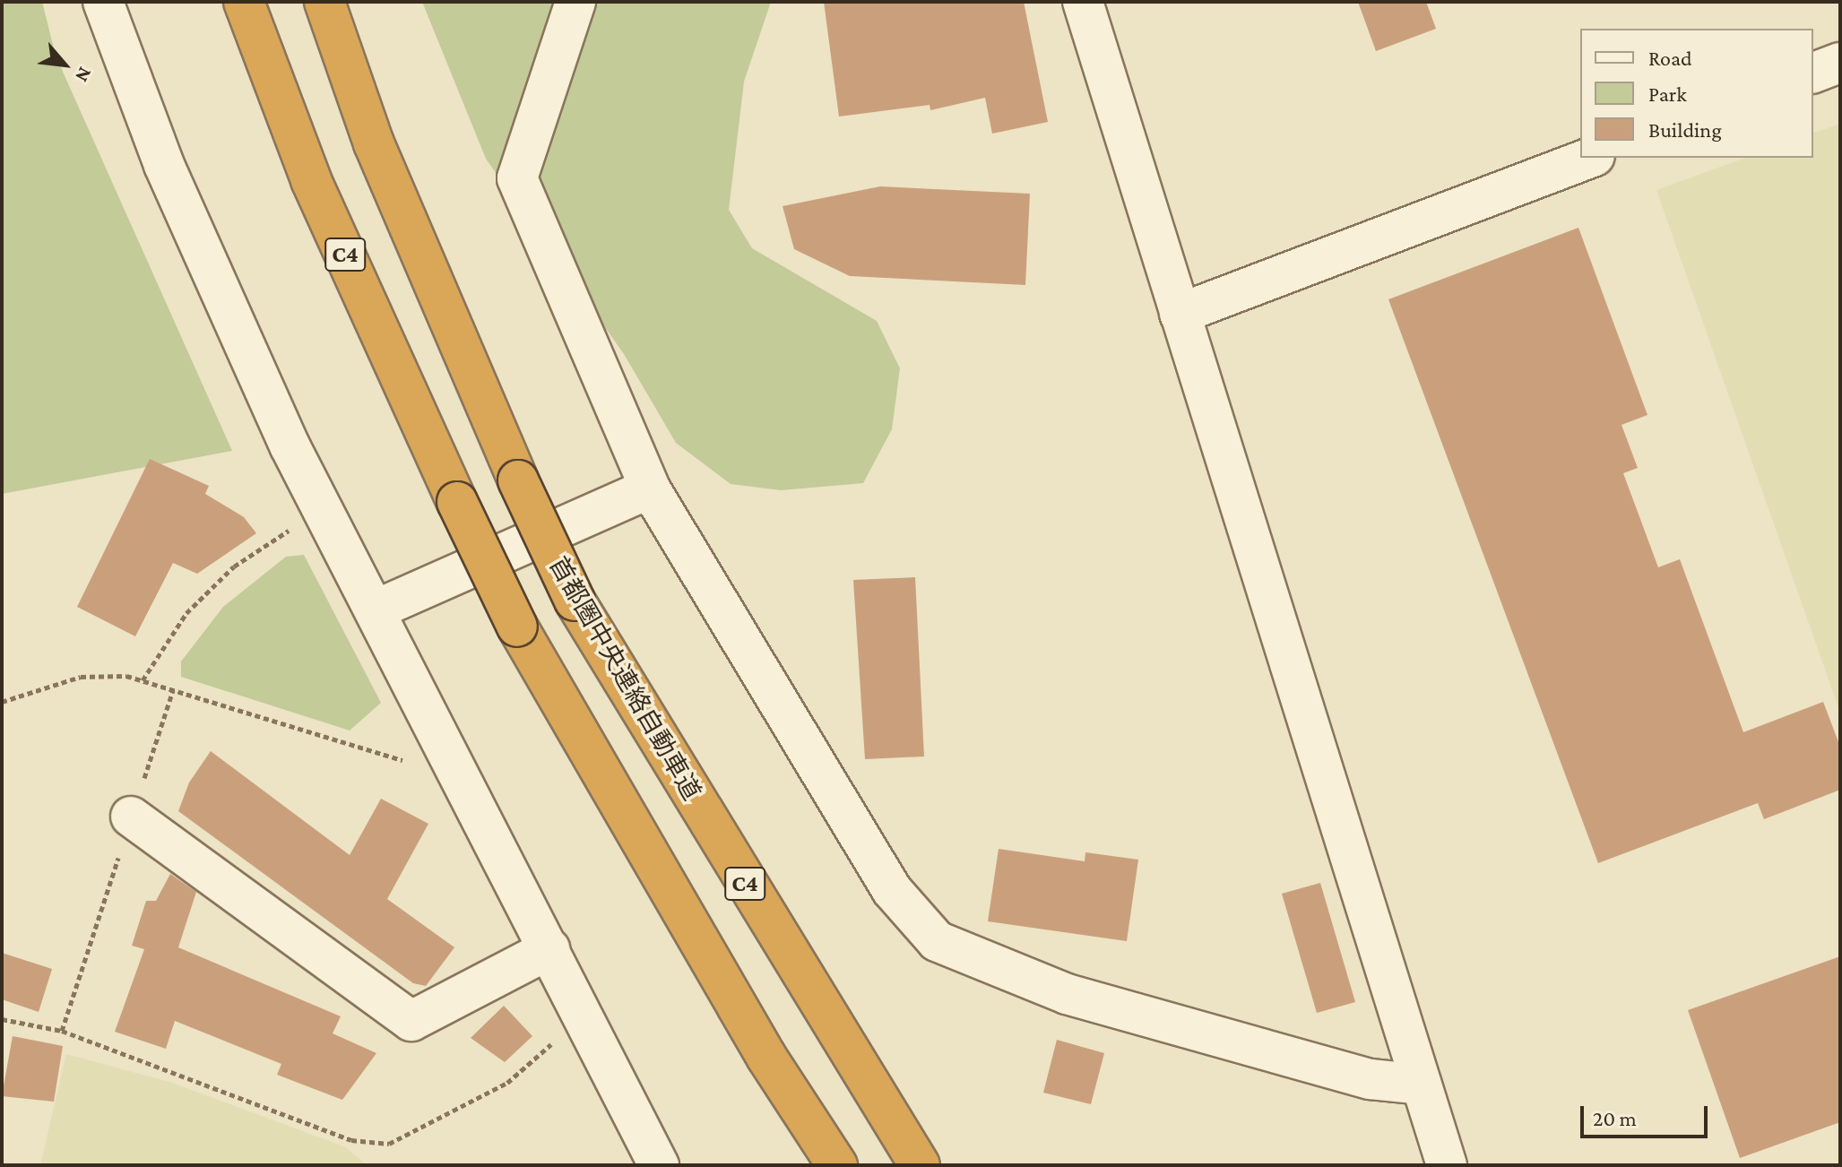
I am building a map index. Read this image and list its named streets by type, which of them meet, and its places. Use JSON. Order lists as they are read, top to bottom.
{
  "streets": {
    "highway": ["C4", "首都圏中央連絡自動車道"]
  },
  "legend": ["Road", "Park", "Building"],
  "scale_bar": "20 m",
  "north": "bottom right"
}
